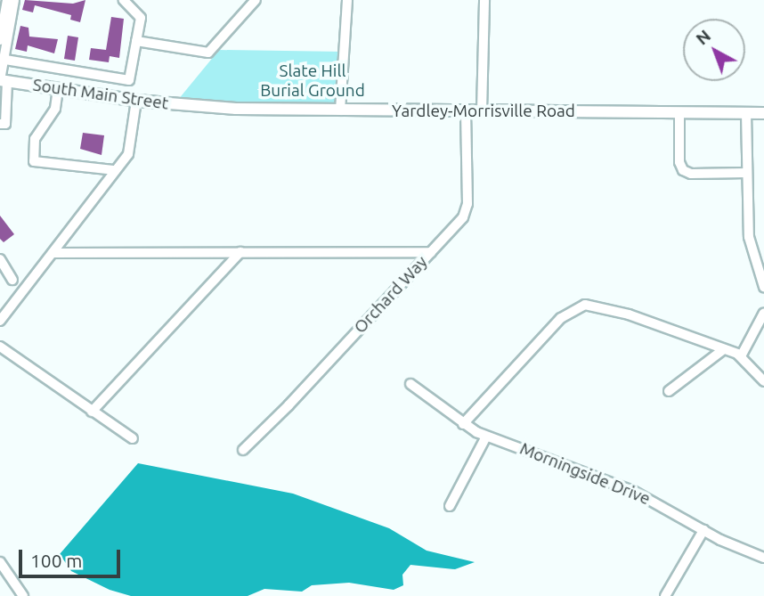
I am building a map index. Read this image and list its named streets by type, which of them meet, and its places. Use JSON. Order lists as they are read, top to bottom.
{
  "streets": {
    "main road": ["South Main Street", "Yardley-Morrisville Road"],
    "street": ["Orchard Way", "Morningside Drive"]
  },
  "crossings": [
    ["South Main Street", "Yardley-Morrisville Road"],
    ["Yardley-Morrisville Road", "Orchard Way"]
  ],
  "parks": ["Slate Hill Burial Ground"],
  "scale_bar": "100 m",
  "north": "top left"
}
